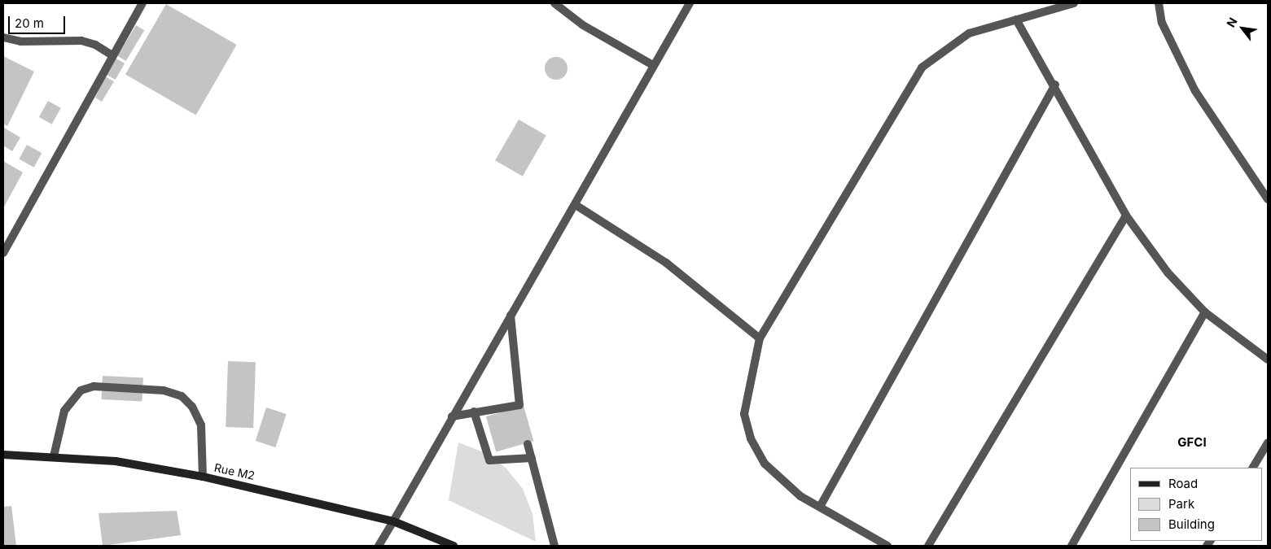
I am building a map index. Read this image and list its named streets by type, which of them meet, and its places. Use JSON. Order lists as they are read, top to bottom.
{
  "streets": {
    "main road": ["Rue M2"]
  },
  "districts": ["GFCI"],
  "legend": ["Road", "Park", "Building"],
  "scale_bar": "20 m",
  "north": "top left"
}
